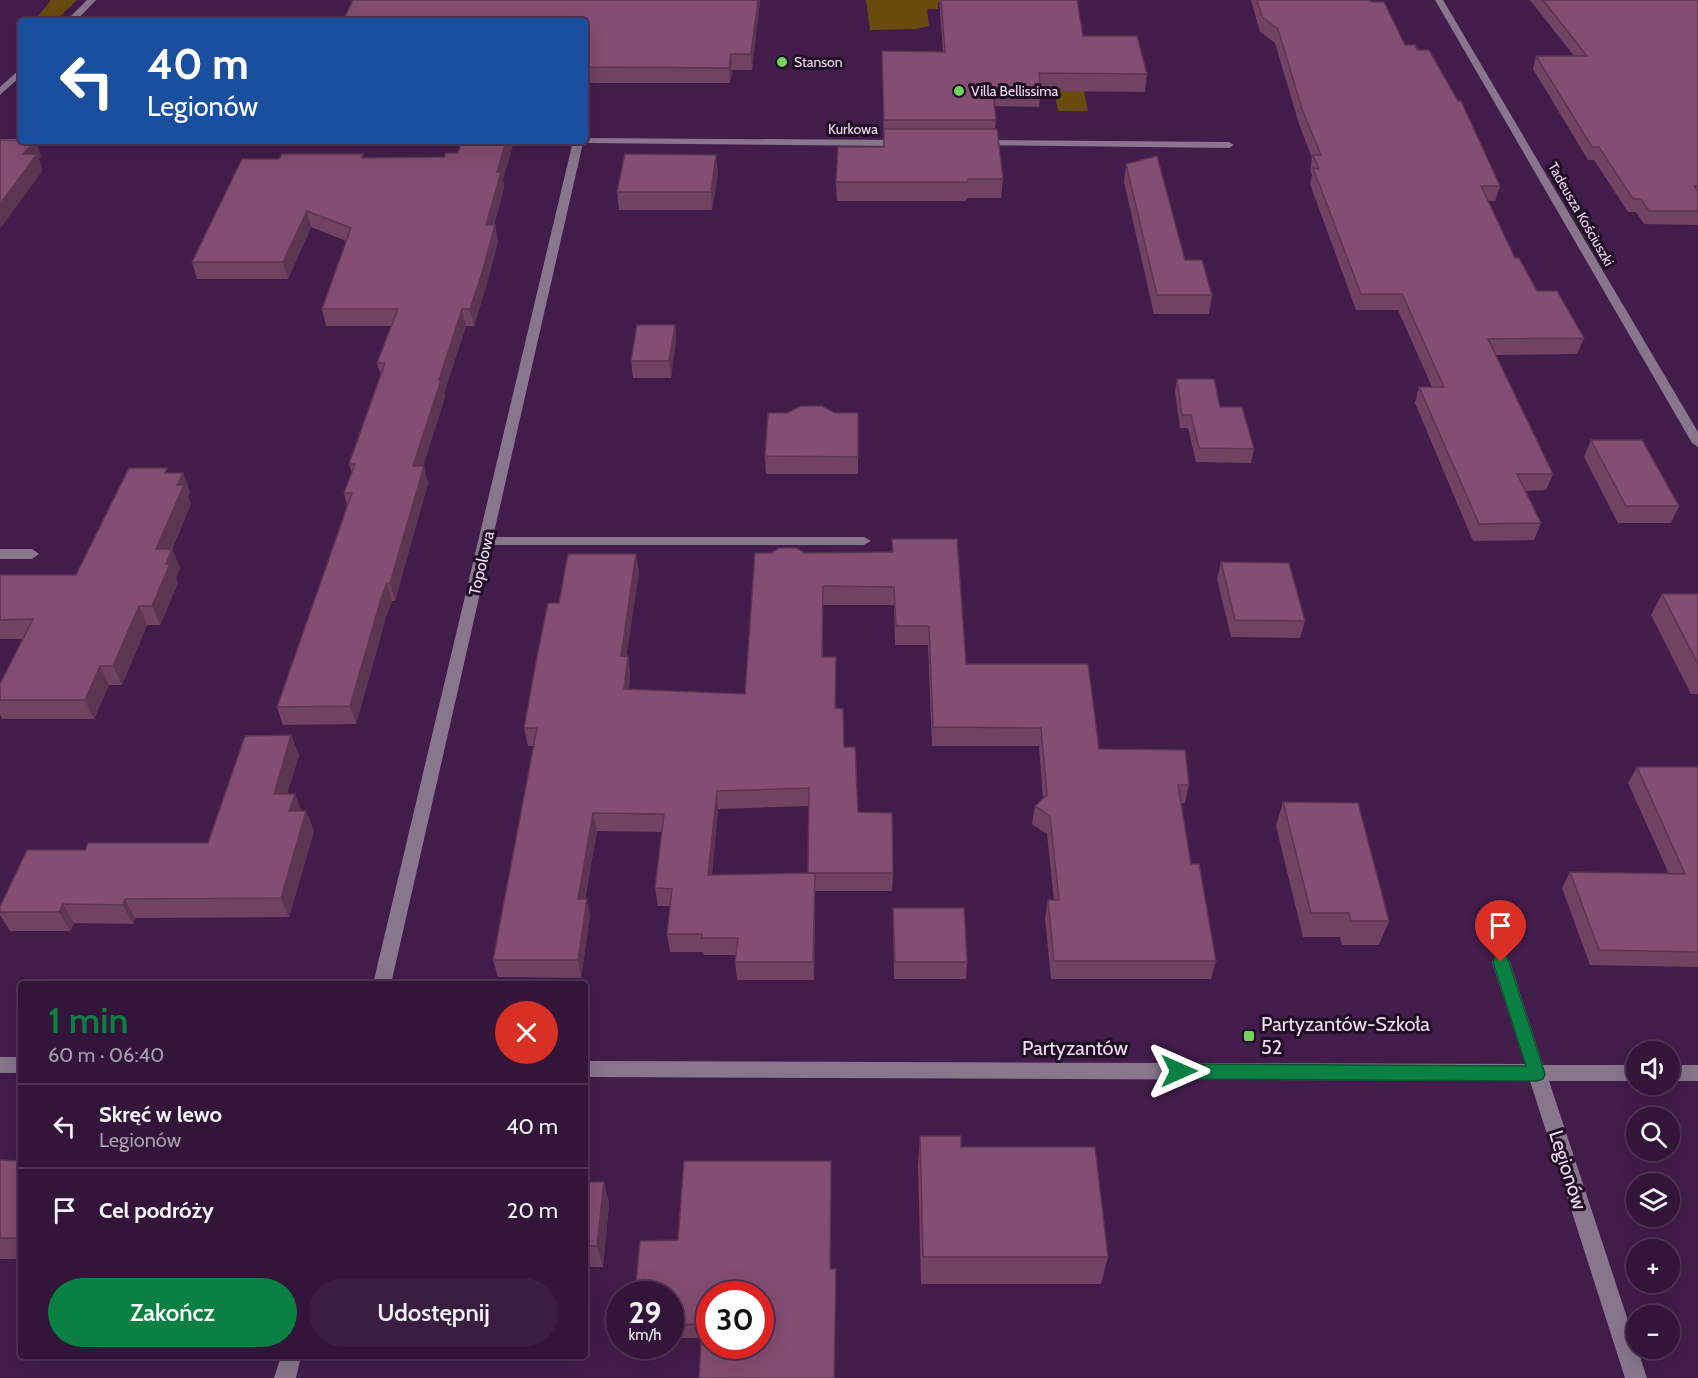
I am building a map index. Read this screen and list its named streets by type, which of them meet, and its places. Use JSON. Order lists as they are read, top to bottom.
{
  "streets": {
    "street": [
      "Kurkowa",
      "Tadeusza Kościuszki",
      "Topolowa",
      "Partyzantów",
      "Legionów"
    ]
  },
  "crossings": [
    ["Partyzantów", "Legionów"]
  ],
  "places": {
    "other": ["Stanson", "Villa Bellissima"],
    "transit": ["Partyzantów-Szkoła 52"]
  },
  "page": {
    "turn": ["40 m", "Legionów"],
    "heading": ["1 min", "60 m · 06:40"],
    "map_buttons": ["+", "−"],
    "list": [
      {
        "name": "Skręć w lewo",
        "note": "Legionów",
        "value": "40 m"
      },
      {
        "name": "Cel podróży",
        "value": "20 m"
      }
    ],
    "buttons": ["Zakończ", "Udostępnij"],
    "speed": "29 km/h",
    "limit": "30"
  }
}
